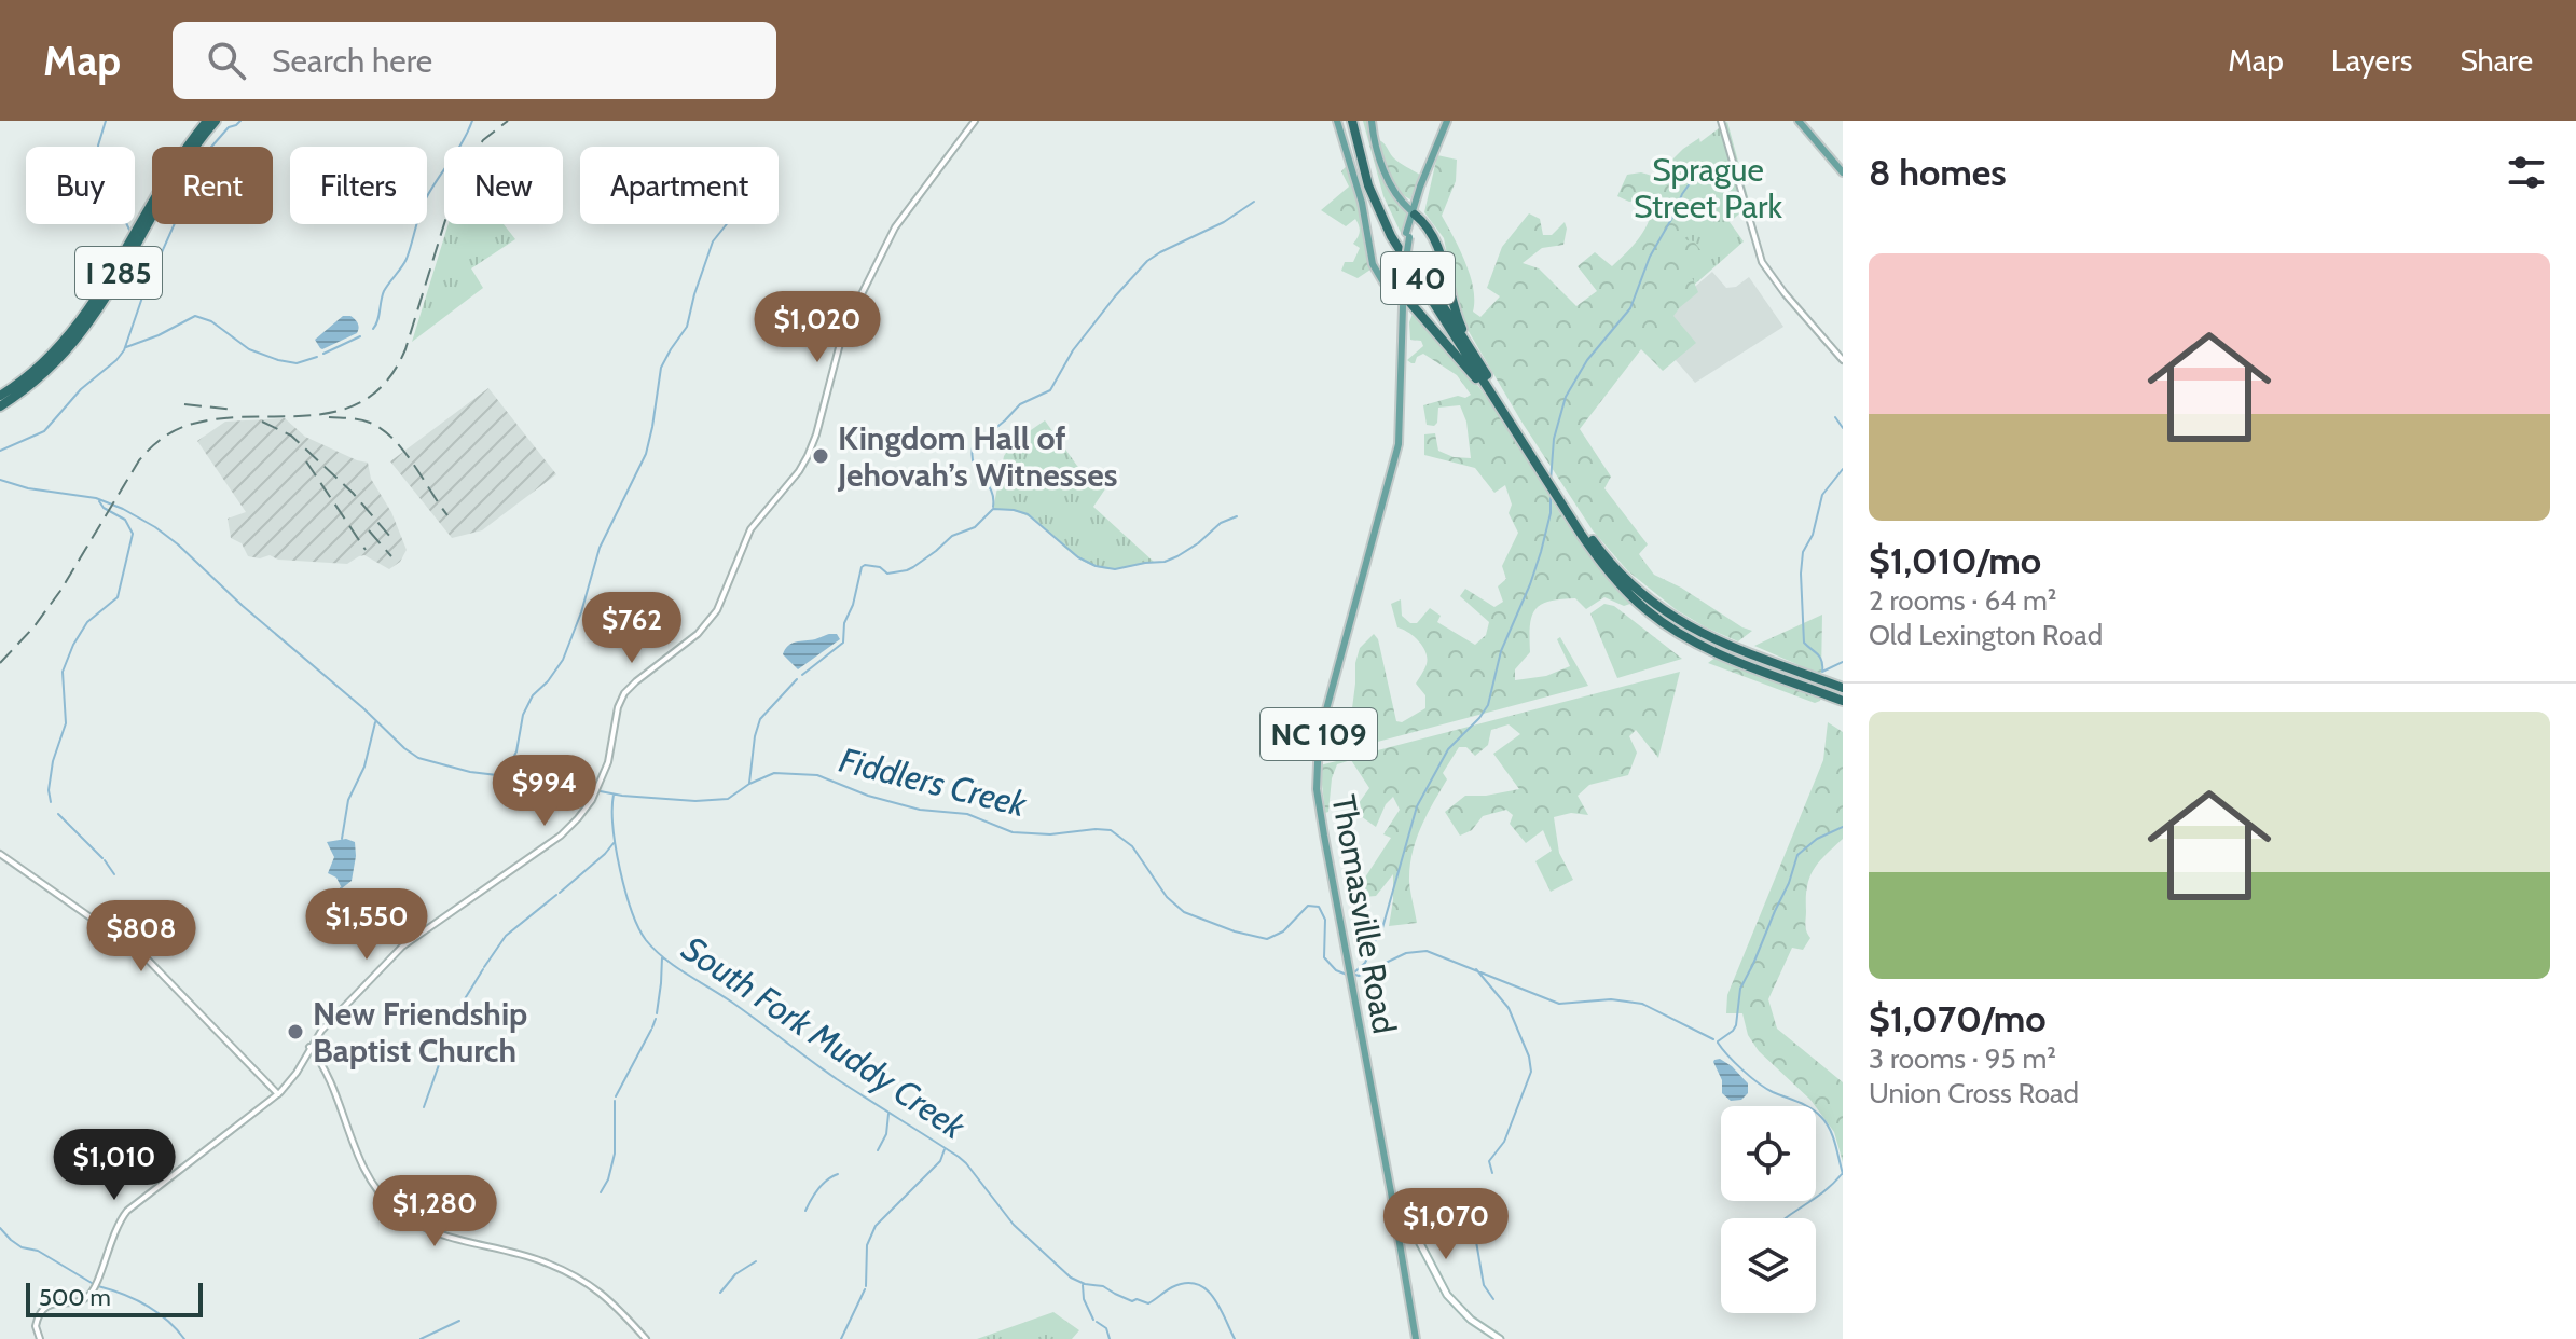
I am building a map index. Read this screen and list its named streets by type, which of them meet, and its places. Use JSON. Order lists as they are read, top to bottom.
{
  "streets": {
    "highway": ["I 285", "I 40"],
    "main road": ["NC 109", "Thomasville Road"]
  },
  "water": ["Fiddlers Creek", "South Fork Muddy Creek"],
  "parks": ["Sprague Street Park"],
  "places": ["Kingdom Hall of Jehovah’s Witnesses", "New Friendship Baptist Church"],
  "scale_bar": "500 m",
  "page": {
    "header": "Map",
    "search": "Search here",
    "nav": ["Map", "Layers", "Share"],
    "heading": "8 homes",
    "chip": [
      "Buy",
      "Rent",
      "Filters",
      "New",
      "Apartment"
    ],
    "list": [
      {
        "name": "$1,010/mo",
        "note": "2 rooms · 64 m² · Old Lexington Road"
      },
      {
        "name": "$1,070/mo",
        "note": "3 rooms · 95 m² · Union Cross Road"
      }
    ],
    "price": [
      "$1,020",
      "$762",
      "$994",
      "$1,550",
      "$808",
      "$1,010",
      "$1,280",
      "$1,070"
    ],
    "scale": "500 m"
  }
}
